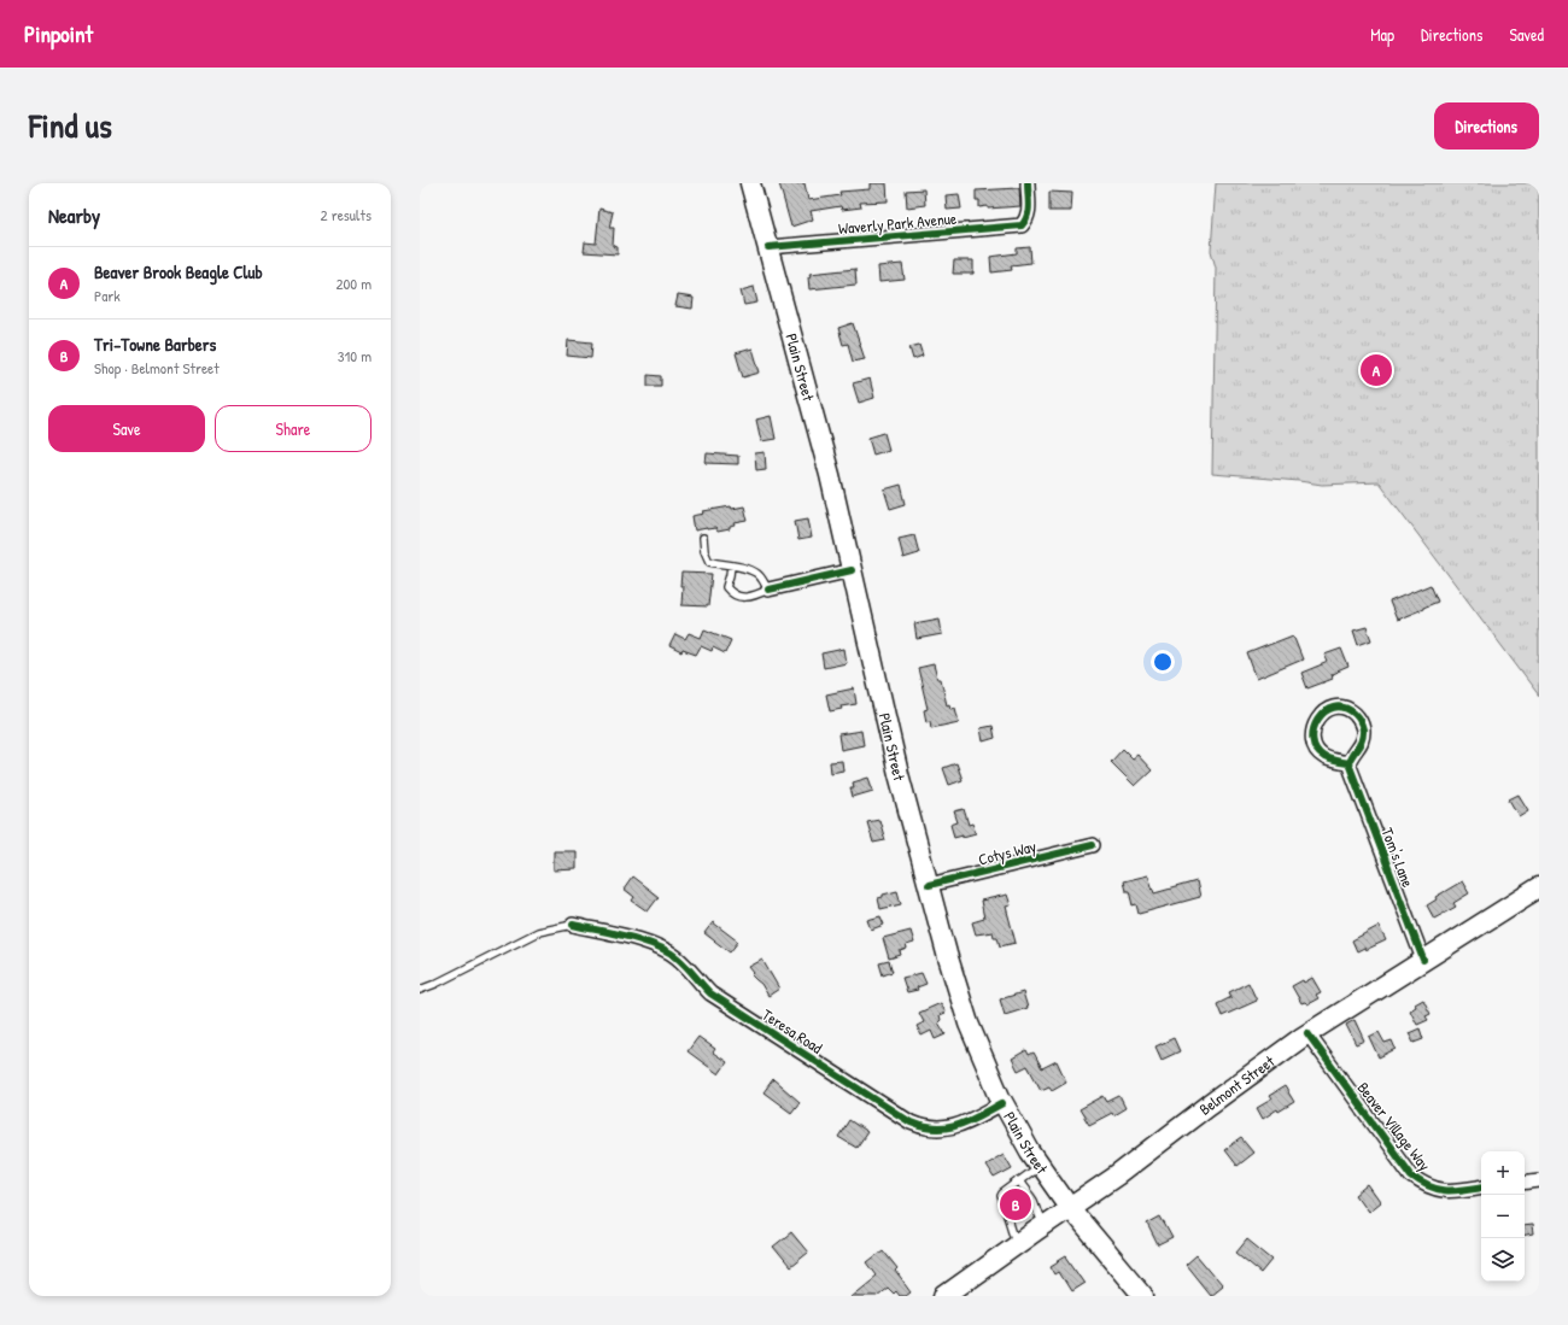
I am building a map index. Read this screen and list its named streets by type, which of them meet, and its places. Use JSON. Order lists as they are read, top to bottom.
{
  "streets": {
    "main road": ["Plain Street", "Belmont Street"],
    "street": [
      "Waverly Park Avenue",
      "Cotys Way",
      "Tom's Lane",
      "Teresa Road",
      "Beaver Village Way"
    ]
  },
  "crossings": [
    ["Waverly Park Avenue", "Plain Street"],
    ["Plain Street", "Cotys Way"],
    ["Plain Street", "Teresa Road"],
    ["Plain Street", "Belmont Street"],
    ["Tom's Lane", "Belmont Street"],
    ["Belmont Street", "Beaver Village Way"]
  ],
  "page": {
    "header": "Pinpoint",
    "nav": ["Map", "Directions", "Saved"],
    "title": "Find us",
    "buttons": [
      "Directions",
      ["Save", "Share"]
    ],
    "heading": ["Nearby", "2 results"],
    "list": [
      {
        "mark": "A",
        "name": "Beaver Brook Beagle Club",
        "note": "Park",
        "value": "200 m"
      },
      {
        "mark": "B",
        "name": "Tri-Towne Barbers",
        "note": "Shop · Belmont Street",
        "value": "310 m"
      }
    ],
    "pins": ["A", "B"],
    "map_buttons": ["+", "−"]
  }
}
